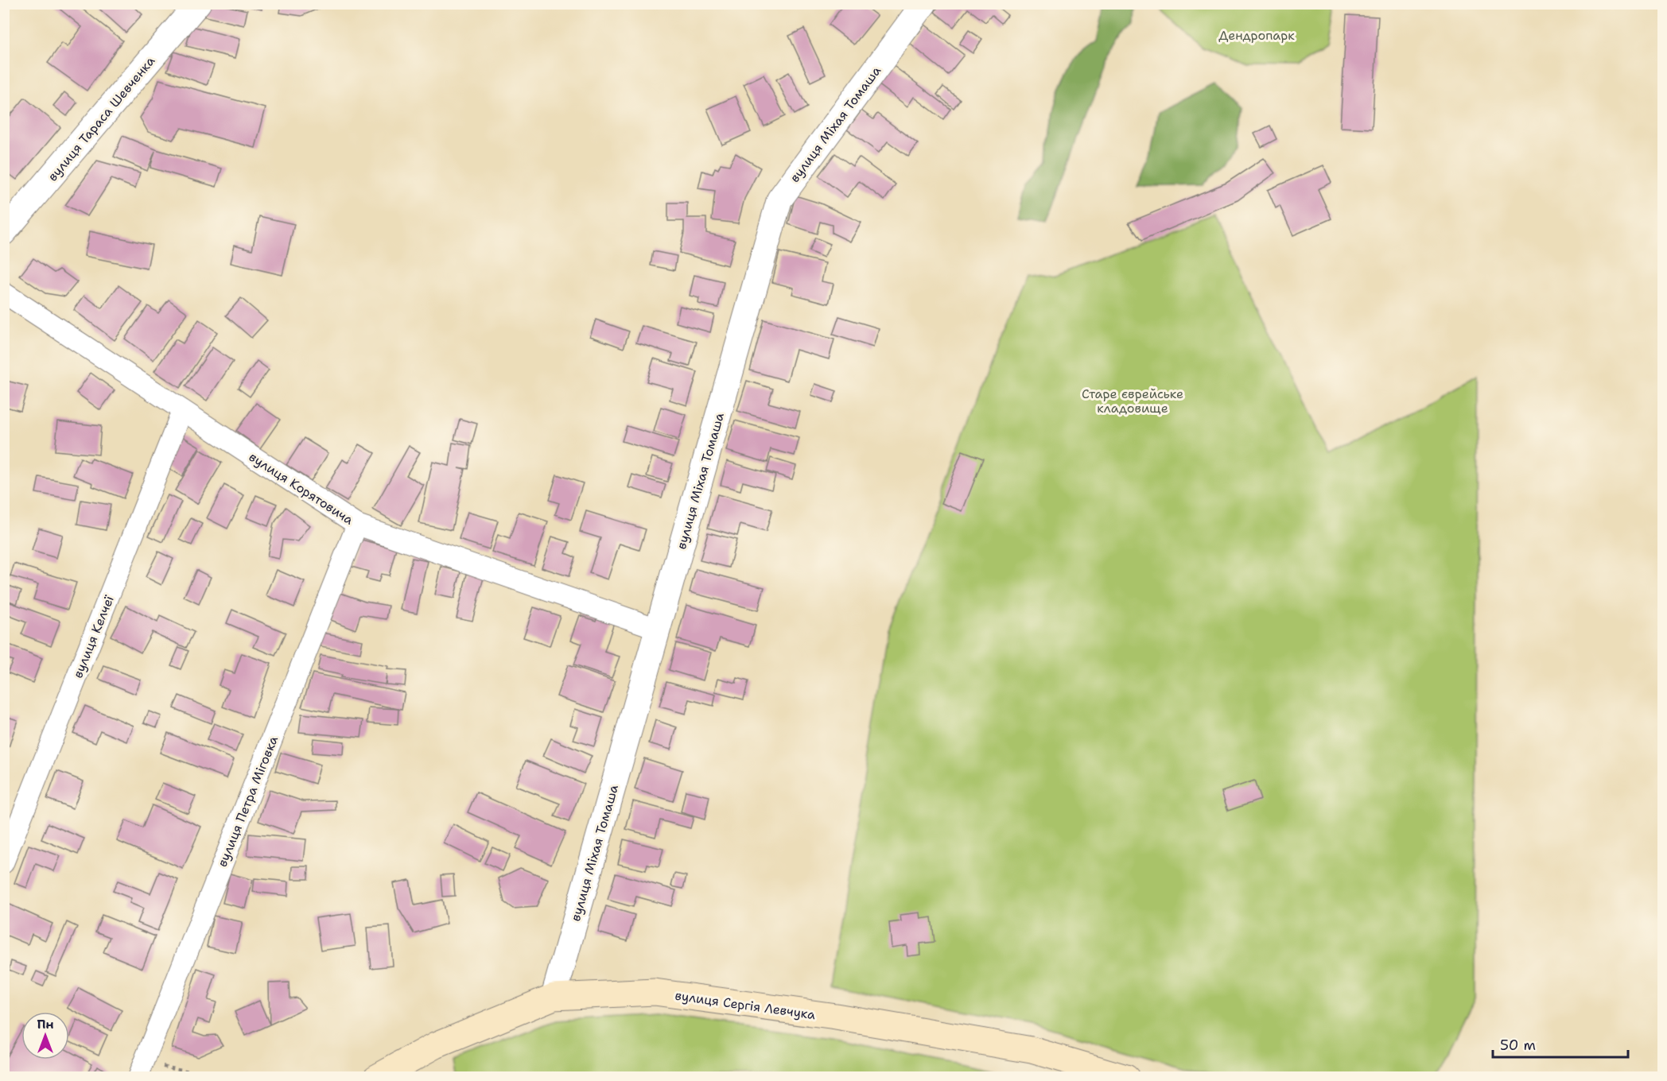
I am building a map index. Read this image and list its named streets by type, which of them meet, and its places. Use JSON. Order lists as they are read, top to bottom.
{
  "streets": {
    "main road": ["вулиця Сергія Левчука"],
    "street": [
      "вулиця Тараса Шевченка",
      "вулиця Міхая Томаша",
      "вулиця Корятовича",
      "вулиця Келчеї",
      "вулиця Петра Міговка"
    ]
  },
  "crossings": [
    ["вулиця Міхая Томаша", "вулиця Корятовича"],
    ["вулиця Міхая Томаша", "вулиця Сергія Левчука"],
    ["вулиця Корятовича", "вулиця Келчеї"],
    ["вулиця Корятовича", "вулиця Петра Міговка"]
  ],
  "parks": ["Дендропарк", "Старе єврейське кладовище"],
  "scale_bar": "50 m",
  "north": "top"
}
